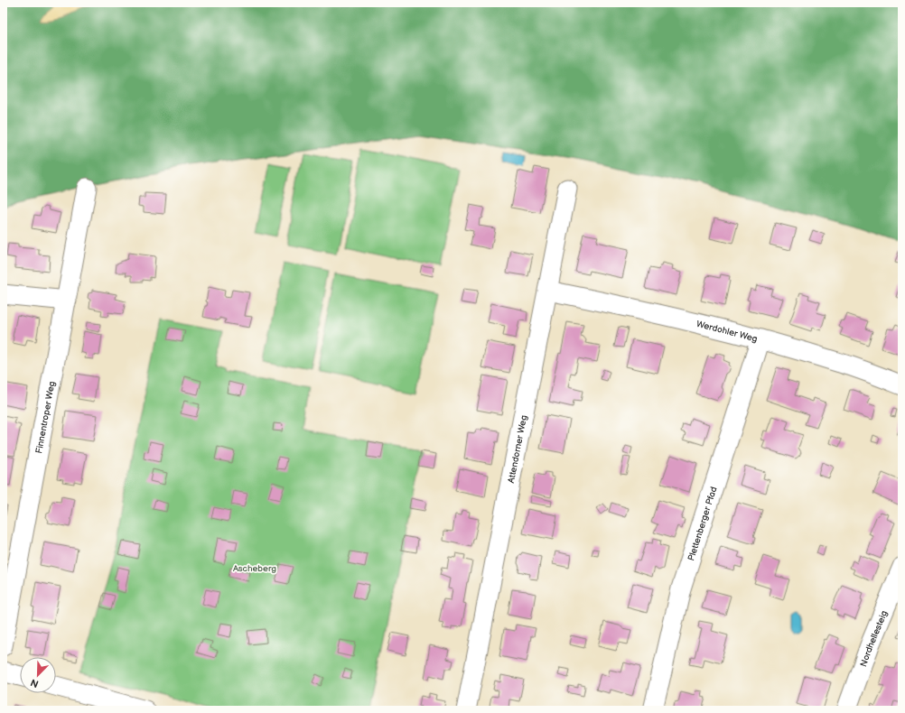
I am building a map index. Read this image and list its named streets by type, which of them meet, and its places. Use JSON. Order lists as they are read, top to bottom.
{
  "streets": {
    "street": [
      "Werdohler Weg",
      "Finnentroper Weg",
      "Attendorner Weg",
      "Plettenberger Pfad",
      "Nordhellesteig"
    ]
  },
  "crossings": [
    ["Werdohler Weg", "Attendorner Weg"],
    ["Werdohler Weg", "Plettenberger Pfad"]
  ],
  "parks": ["Ascheberg"],
  "north": "bottom left"
}
